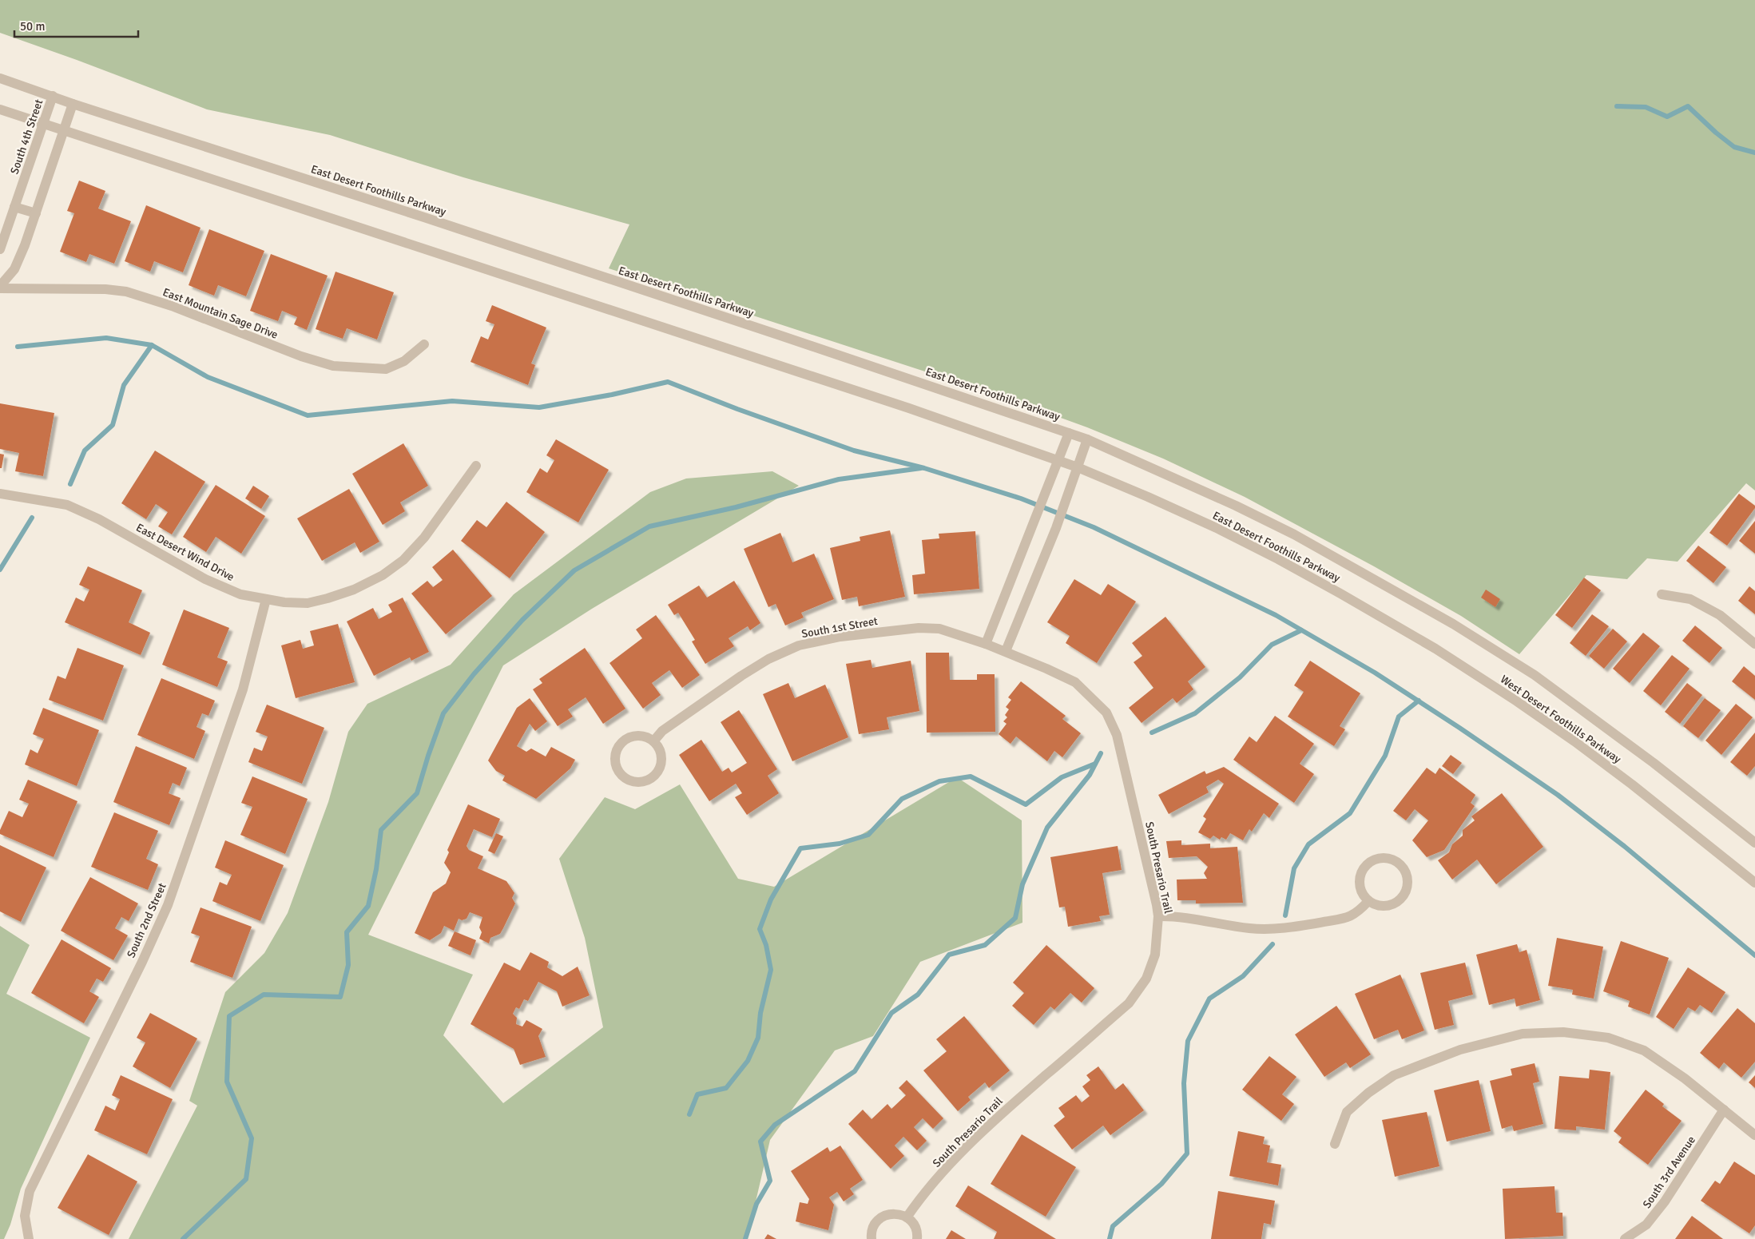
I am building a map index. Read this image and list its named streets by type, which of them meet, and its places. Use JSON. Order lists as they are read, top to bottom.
{
  "streets": {
    "street": [
      "South 4th Street",
      "East Desert Foothills Parkway",
      "East Mountain Sage Drive",
      "East Desert Wind Drive",
      "South 1st Street",
      "West Desert Foothills Parkway",
      "South Presario Trail",
      "South 2nd Street",
      "South 3rd Avenue"
    ]
  },
  "crossings": [
    ["South 4th Street", "East Desert Foothills Parkway"],
    ["East Desert Foothills Parkway", "West Desert Foothills Parkway"],
    ["East Desert Wind Drive", "South 2nd Street"],
    ["South 1st Street", "South Presario Trail"]
  ],
  "scale_bar": "50 m"
}
